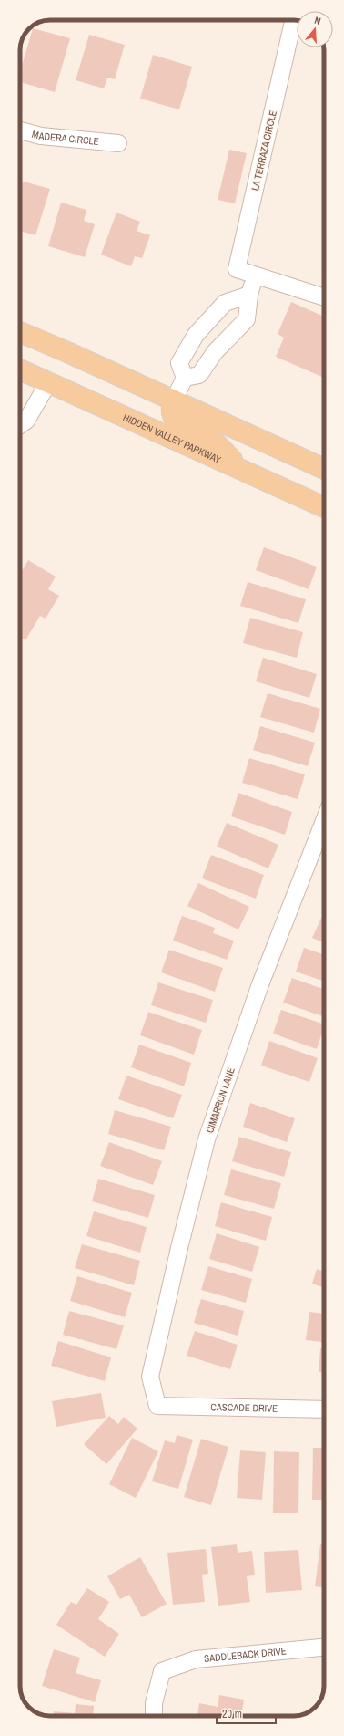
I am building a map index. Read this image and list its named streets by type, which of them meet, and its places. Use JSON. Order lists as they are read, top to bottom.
{
  "streets": {
    "main road": ["HIDDEN VALLEY PARKWAY"],
    "street": [
      "MADERA CIRCLE",
      "LA TERRAZA CIRCLE",
      "CIMARRON LANE",
      "CASCADE DRIVE",
      "SADDLEBACK DRIVE"
    ]
  },
  "crossings": [
    ["CIMARRON LANE", "CASCADE DRIVE"]
  ],
  "scale_bar": "20 m",
  "north": "top"
}
